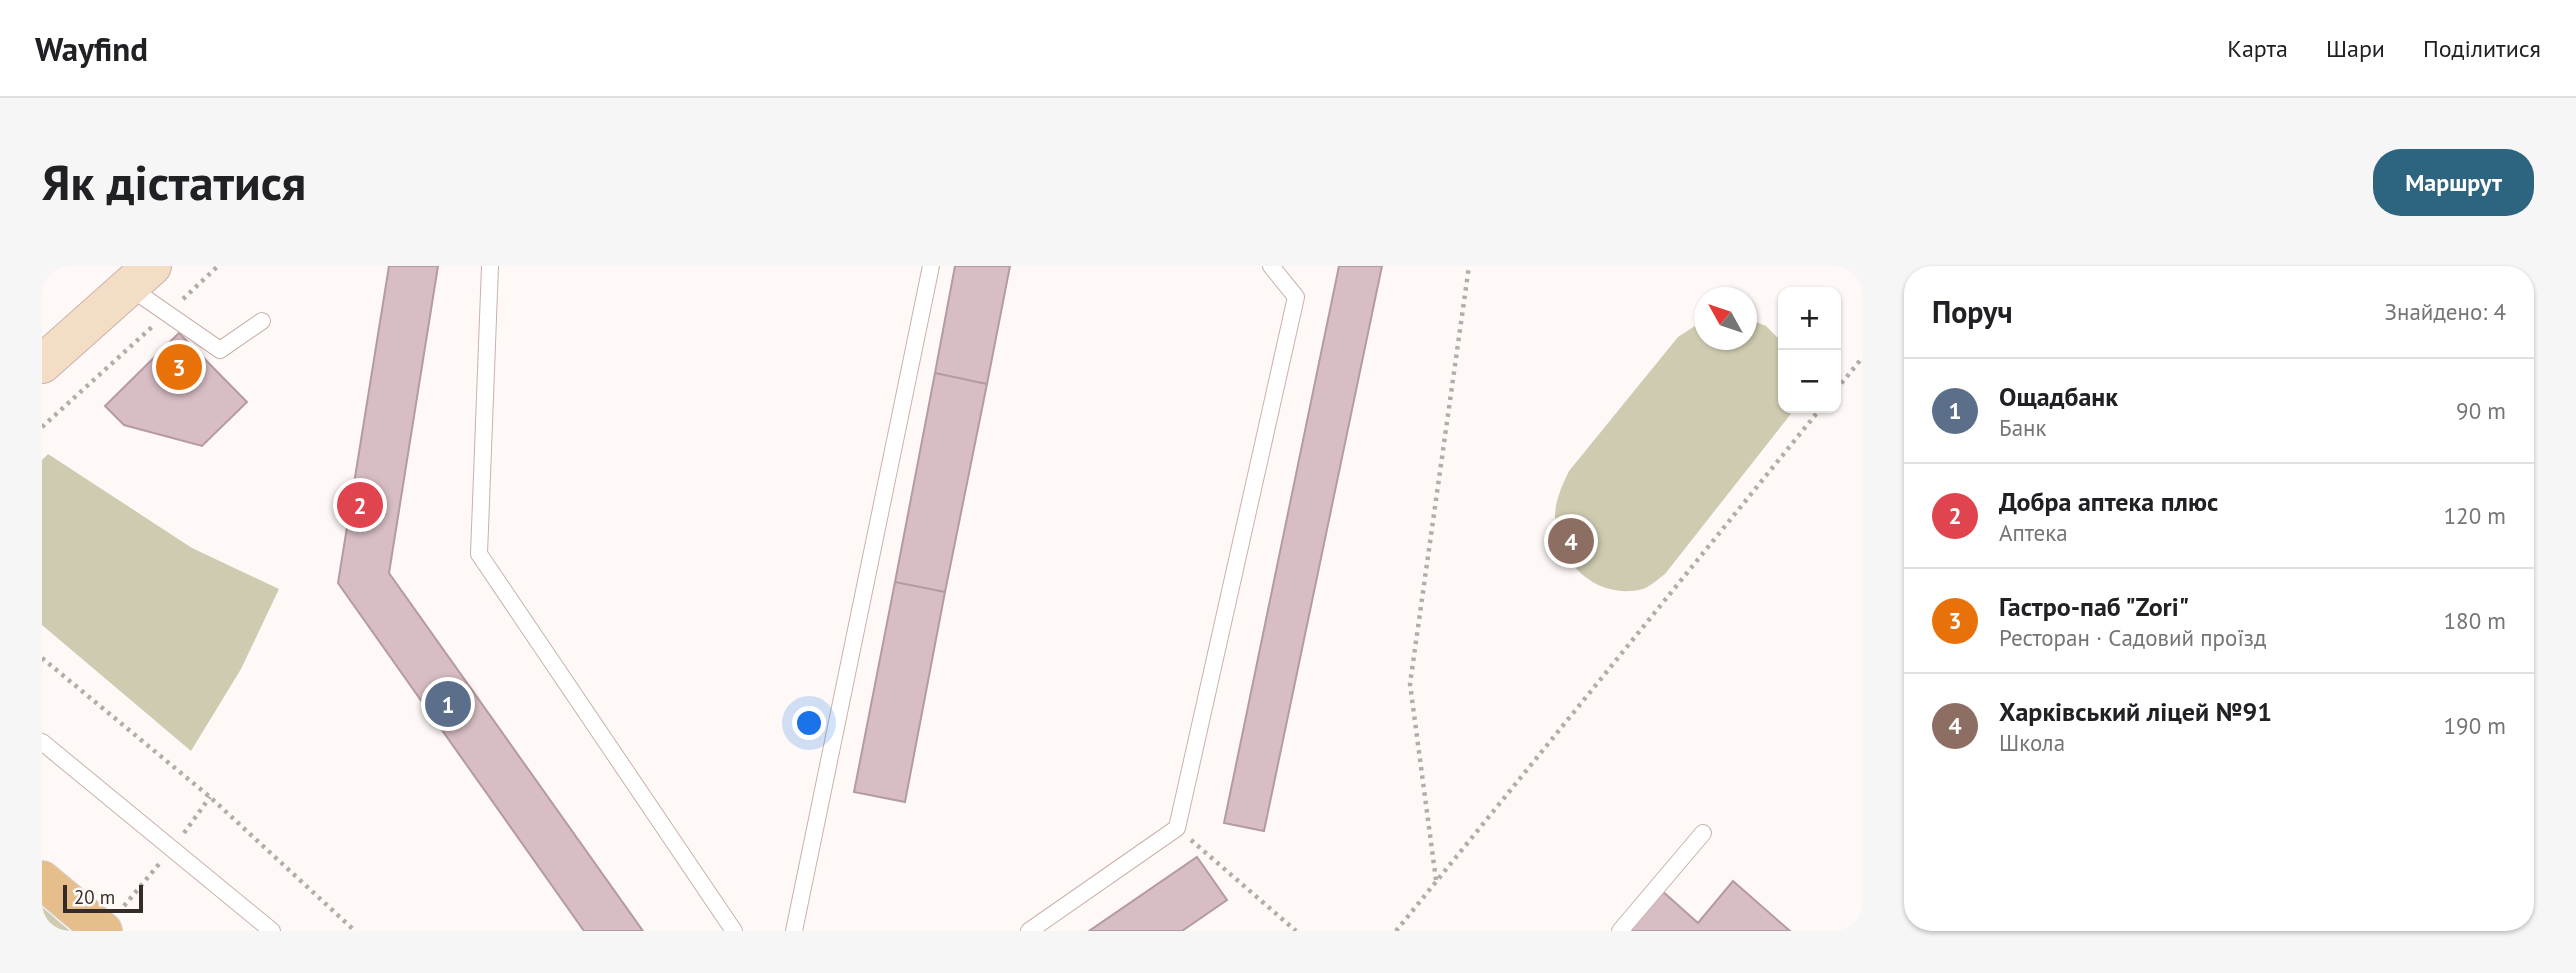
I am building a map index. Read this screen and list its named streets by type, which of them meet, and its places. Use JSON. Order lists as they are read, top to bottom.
{
  "scale_bar": "20 m",
  "north": "top left",
  "page": {
    "header": "Wayfind",
    "nav": ["Карта", "Шари", "Поділитися"],
    "buttons": "Маршрут",
    "title": "Як дістатися",
    "heading": ["Поруч", "Знайдено: 4"],
    "map_buttons": ["+", "−"],
    "pins": [
      "3",
      "2",
      "4",
      "1"
    ],
    "list": [
      {
        "mark": "1",
        "name": "Ощадбанк",
        "note": "Банк",
        "value": "90 m"
      },
      {
        "mark": "2",
        "name": "Добра аптека плюс",
        "note": "Аптека",
        "value": "120 m"
      },
      {
        "mark": "3",
        "name": "Гастро-паб \"Zori\"",
        "note": "Ресторан · Садовий проїзд",
        "value": "180 m"
      },
      {
        "mark": "4",
        "name": "Харківський ліцей №91",
        "note": "Школа",
        "value": "190 m"
      }
    ],
    "scale": "20 m"
  }
}
